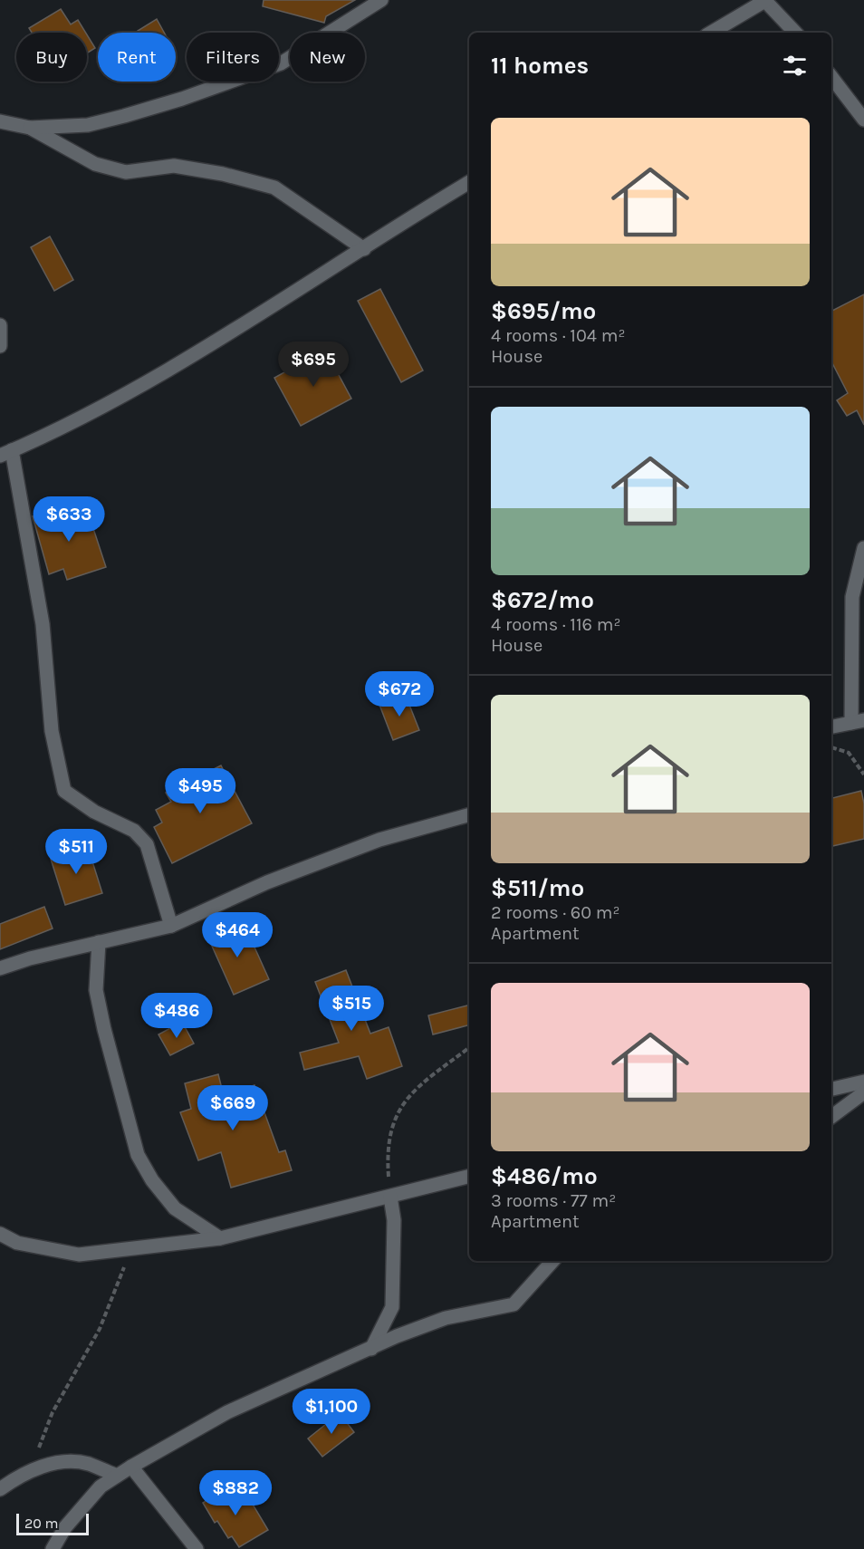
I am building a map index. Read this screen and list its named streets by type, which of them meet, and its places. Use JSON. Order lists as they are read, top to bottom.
{
  "scale_bar": "20 m",
  "page": {
    "chip": [
      "Buy",
      "Rent",
      "Filters",
      "New"
    ],
    "heading": "11 homes",
    "list": [
      {
        "name": "$695/mo",
        "note": "4 rooms · 104 m² · House"
      },
      {
        "name": "$672/mo",
        "note": "4 rooms · 116 m² · House"
      },
      {
        "name": "$511/mo",
        "note": "2 rooms · 60 m² · Apartment"
      },
      {
        "name": "$486/mo",
        "note": "3 rooms · 77 m² · Apartment"
      }
    ],
    "price": [
      "$695",
      "$633",
      "$672",
      "$495",
      "$511",
      "$464",
      "$515",
      "$486",
      "$669",
      "$1,100",
      "$882"
    ],
    "scale": "20 m"
  }
}
